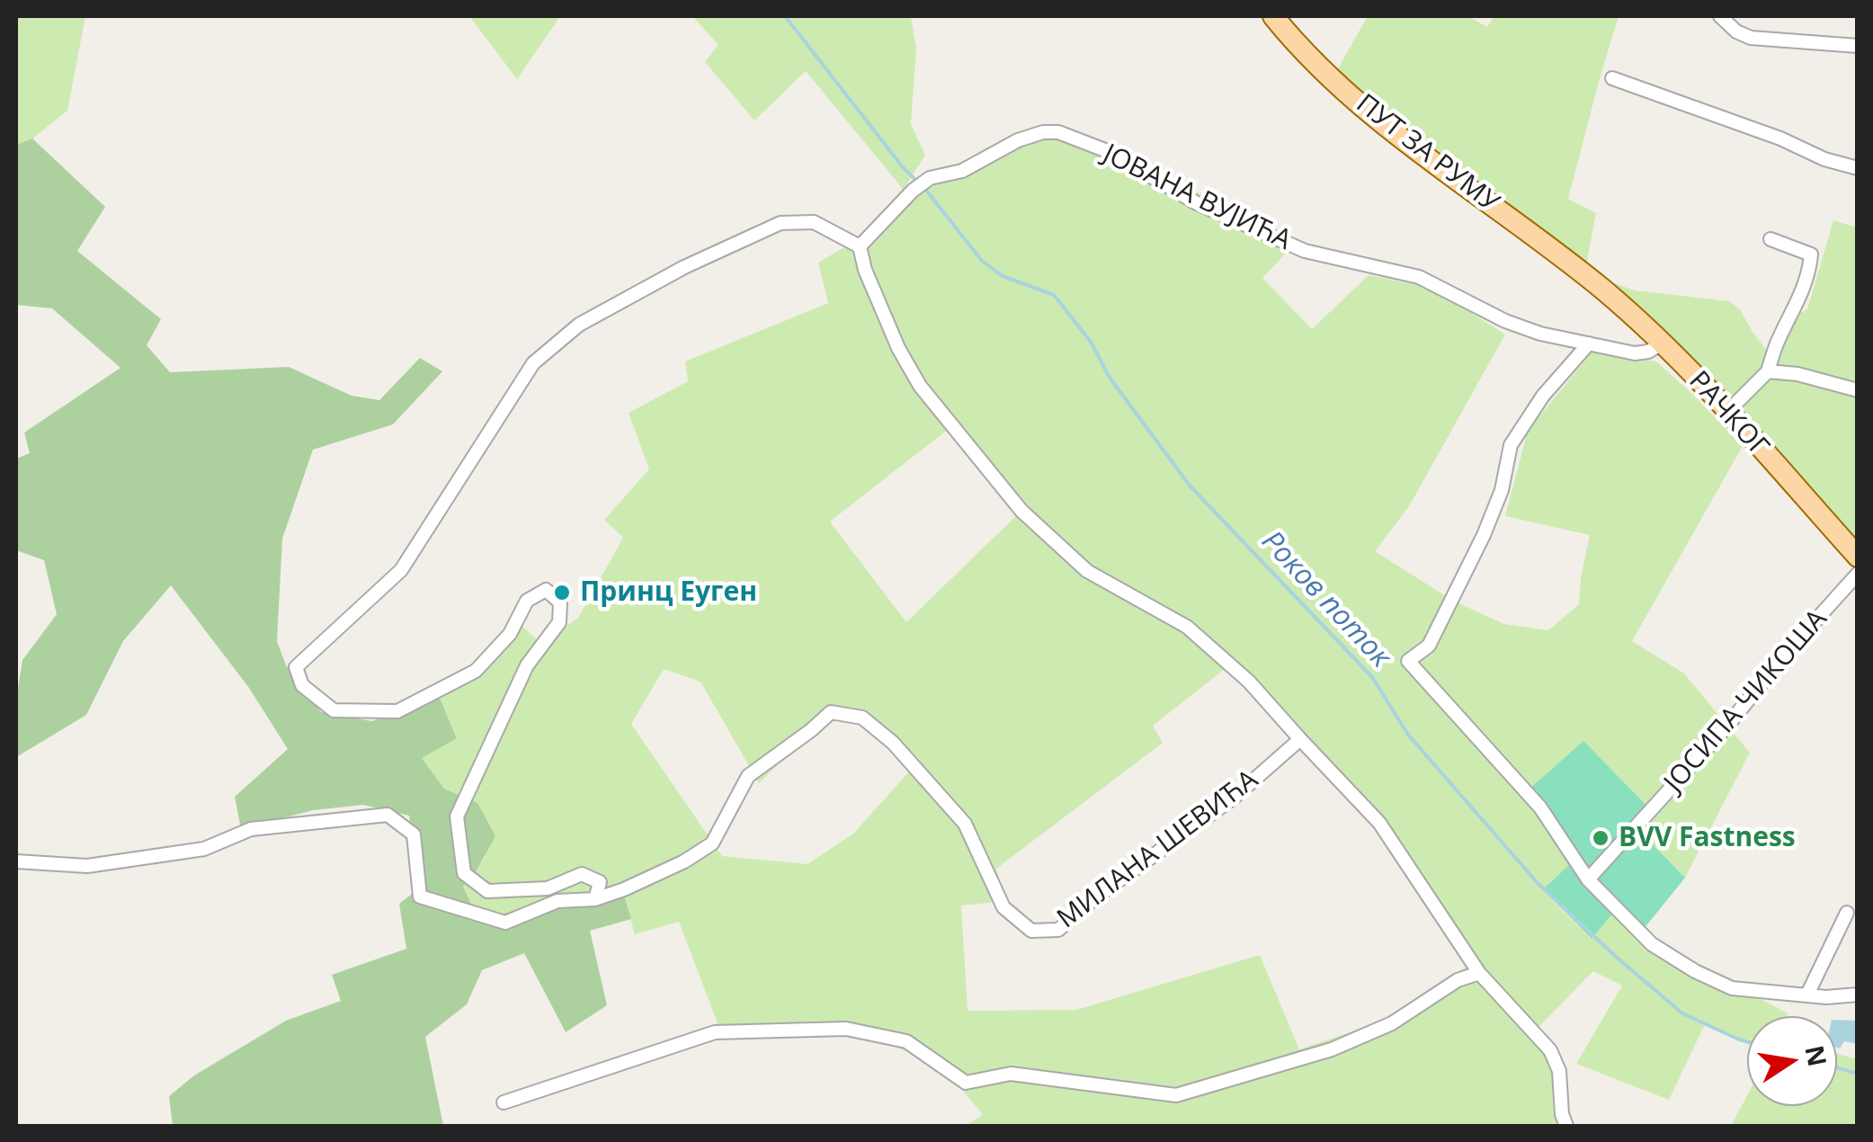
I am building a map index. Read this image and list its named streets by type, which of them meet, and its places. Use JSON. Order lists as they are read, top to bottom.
{
  "streets": {
    "main road": ["ПУТ ЗА РУМУ", "РАЧКОГ"],
    "street": ["ЈОВАНА ВУЈИЋА", "ЈОСИПА ЧИКОША", "МИЛАНА ШЕВИЋА"]
  },
  "crossings": [
    ["ПУТ ЗА РУМУ", "РАЧКОГ"],
    ["ЈОВАНА ВУЈИЋА", "РАЧКОГ"]
  ],
  "water": ["Роков поток"],
  "places": ["Принц Еуген", "BVV Fastness"],
  "north": "right"
}
